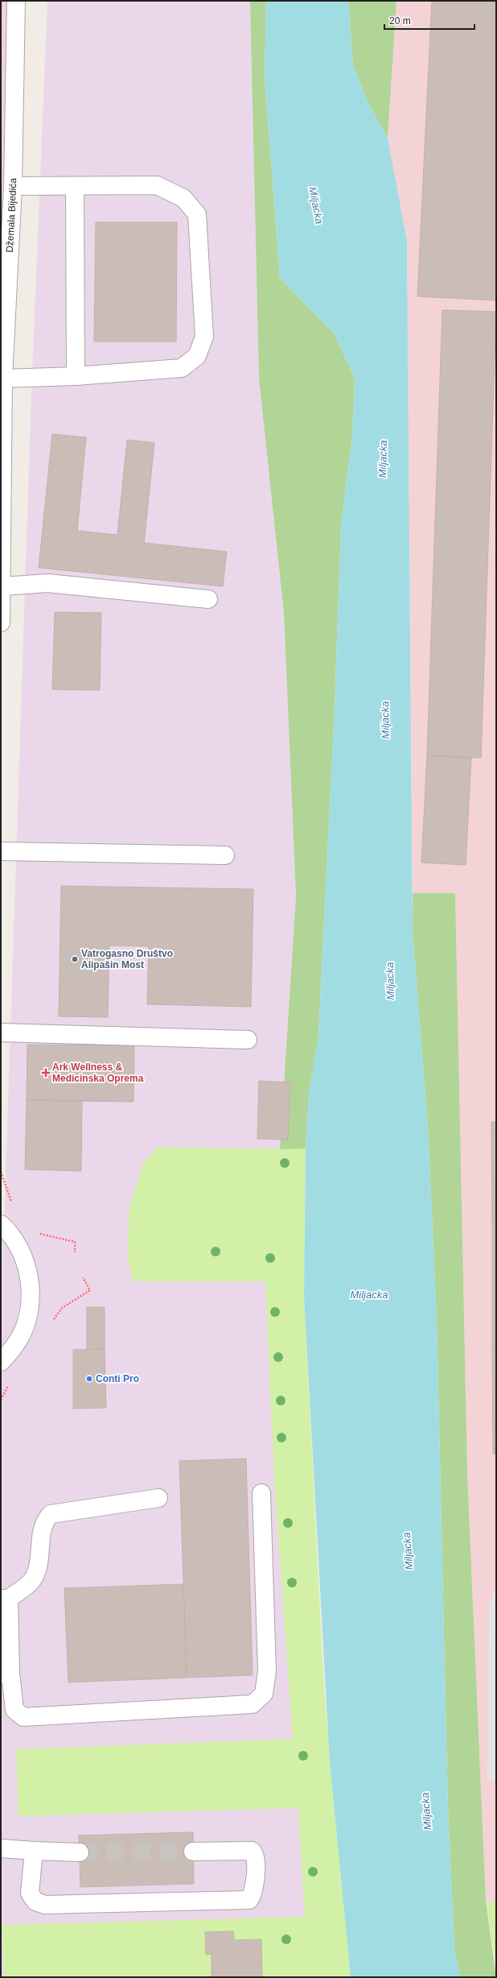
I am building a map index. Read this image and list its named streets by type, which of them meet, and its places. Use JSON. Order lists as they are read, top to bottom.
{
  "streets": {
    "street": ["Džemala Bijedića"]
  },
  "water": ["Miljacka"],
  "places": {
    "other": ["Vatrogasno Društvo Alipašin Most", "Conti Pro"],
    "health": ["Ark Wellness & Medicinska Oprema"]
  },
  "scale_bar": "20 m"
}
